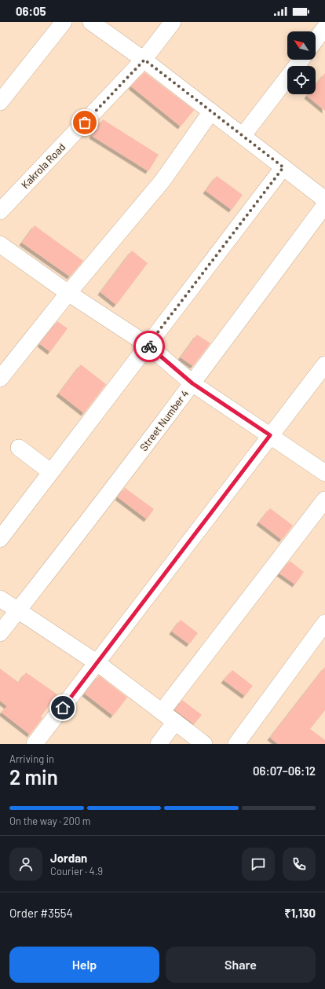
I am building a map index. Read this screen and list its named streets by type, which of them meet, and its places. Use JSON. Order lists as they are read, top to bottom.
{
  "streets": {
    "street": ["Kakrola Road", "Street Number 4"]
  },
  "north": "top left",
  "page": {
    "status": "06:05",
    "heading": ["2 min", "Arriving in", "06:07–06:12"],
    "panel": [
      "Jordan",
      "Courier · 4.9",
      "Order #3554",
      "₹1,130"
    ],
    "bar": "On the way · 200 m",
    "buttons": ["Help", "Share"]
  }
}
